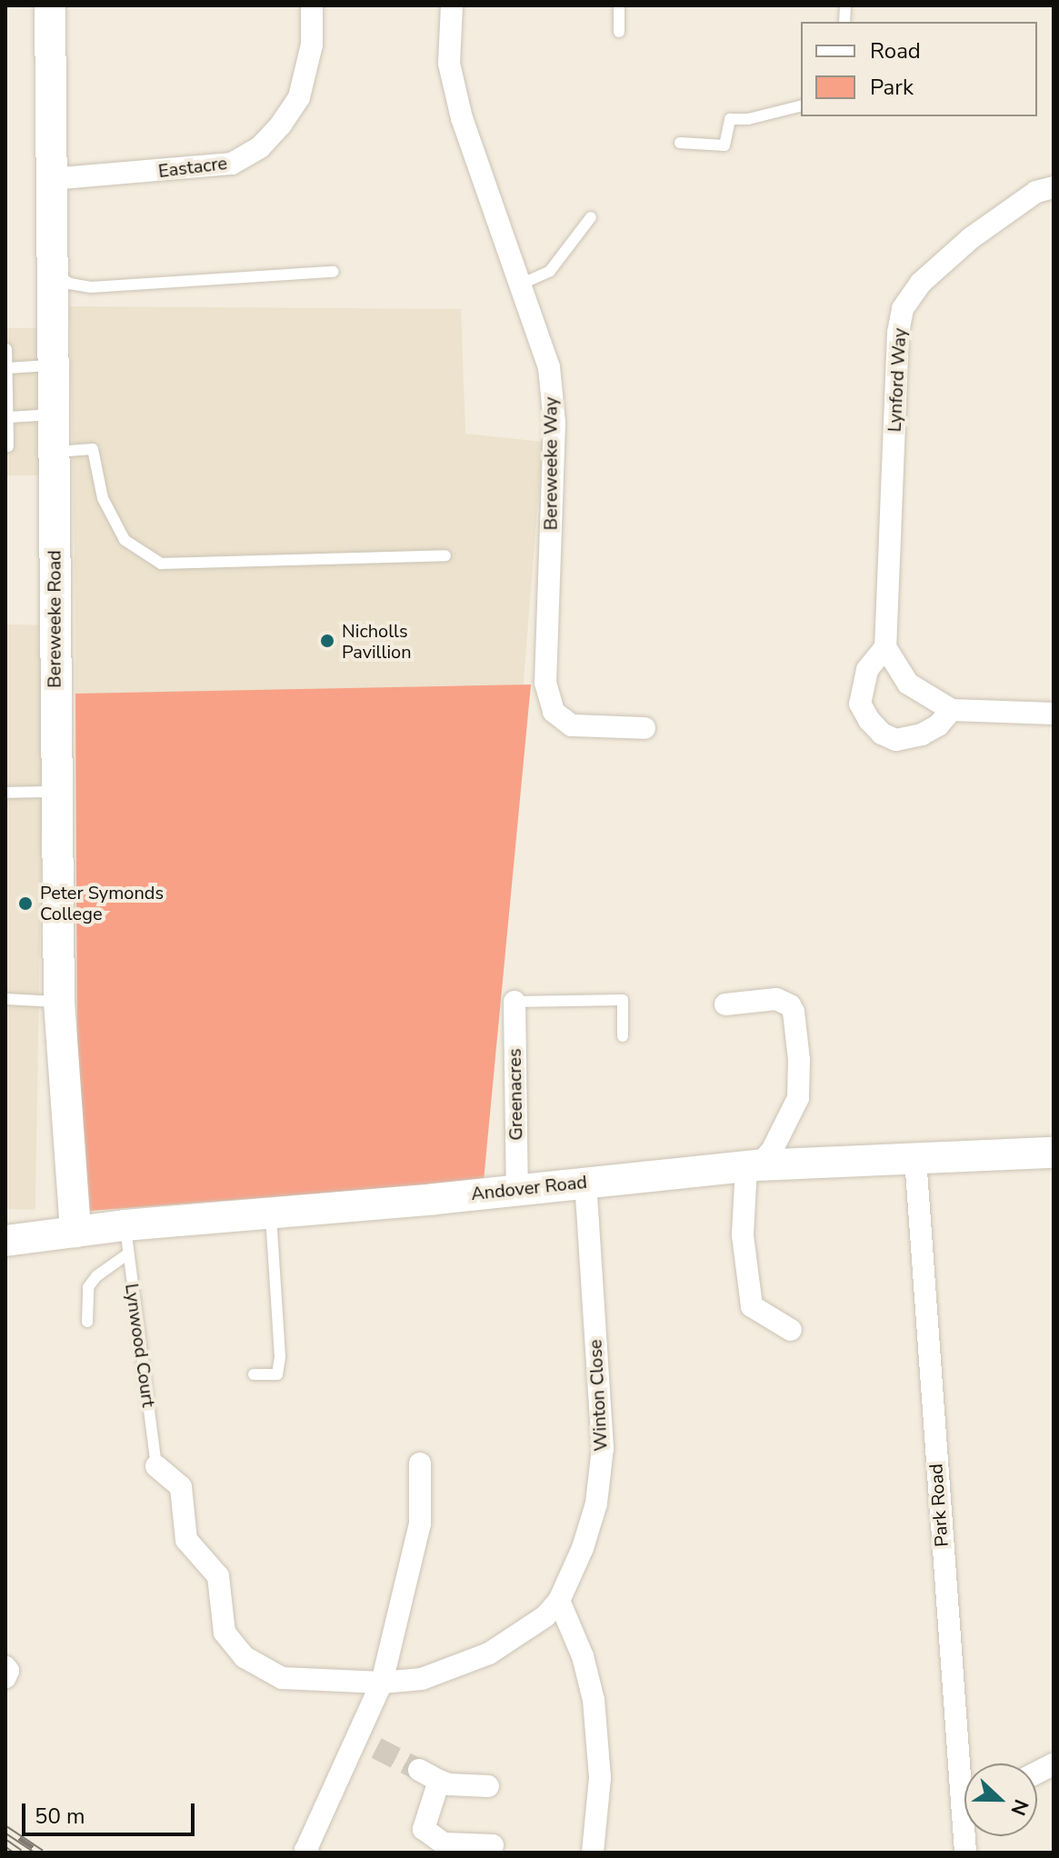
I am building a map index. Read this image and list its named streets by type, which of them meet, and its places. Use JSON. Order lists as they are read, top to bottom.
{
  "streets": {
    "main road": ["Bereweeke Road", "Andover Road"],
    "street": [
      "Eastacre",
      "Lynford Way",
      "Bereweeke Way",
      "Greenacres",
      "Winton Close",
      "Park Road"
    ],
    "lane": ["Lynwood Court"]
  },
  "crossings": [
    ["Eastacre", "Bereweeke Road"],
    ["Bereweeke Road", "Andover Road"],
    ["Greenacres", "Andover Road"],
    ["Andover Road", "Lynwood Court"],
    ["Andover Road", "Winton Close"],
    ["Andover Road", "Park Road"],
    ["Lynwood Court", "Winton Close"]
  ],
  "places": ["Nicholls Pavillion", "Peter Symonds College"],
  "legend": ["Road", "Park"],
  "scale_bar": "50 m",
  "north": "right"
}
